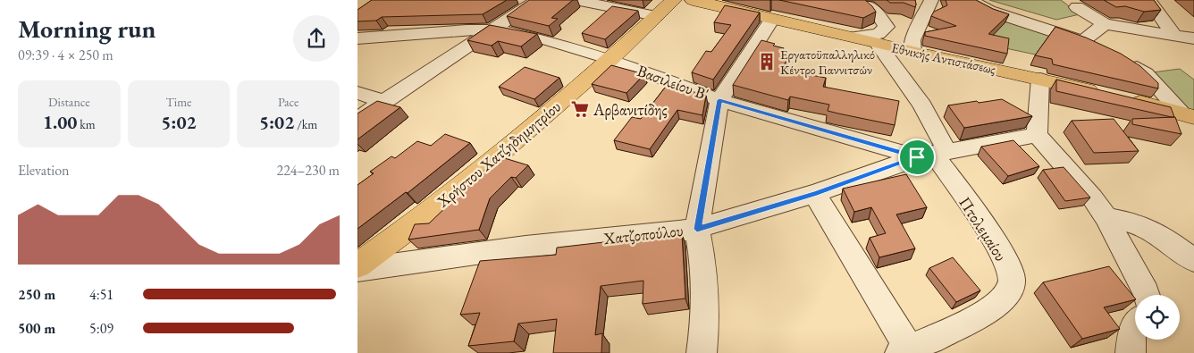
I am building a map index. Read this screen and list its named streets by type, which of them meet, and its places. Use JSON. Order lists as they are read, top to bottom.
{
  "streets": {
    "main road": ["Εθνικής Αντιστάσεως", "Χρήστου Χατζηδημητρίου"],
    "street": ["Βασιλείου Β'", "Πτολεμαίου", "Χατζοπούλου"]
  },
  "crossings": [
    ["Εθνικής Αντιστάσεως", "Πτολεμαίου"],
    ["Βασιλείου Β'", "Χρήστου Χατζηδημητρίου"],
    ["Βασιλείου Β'", "Πτολεμαίου"],
    ["Βασιλείου Β'", "Χατζοπούλου"],
    ["Πτολεμαίου", "Χατζοπούλου"]
  ],
  "places": {
    "building": ["Εργατοϋπαλληλικό Κέντρο Γιαννιτσών"],
    "supermarket": ["Αρβανιτίδης"]
  },
  "page": {
    "heading": ["Morning run", "09:39 · 4 × 250 m"],
    "stats": [
      ["Distance", "1.00 km"],
      ["Time", "5:02"],
      ["Pace", "5:02 /km"]
    ],
    "chart": ["Elevation", "224–230 m"],
    "list": [
      {
        "name": "250 m",
        "note": "4:51"
      },
      {
        "name": "500 m",
        "note": "5:09"
      }
    ]
  }
}
